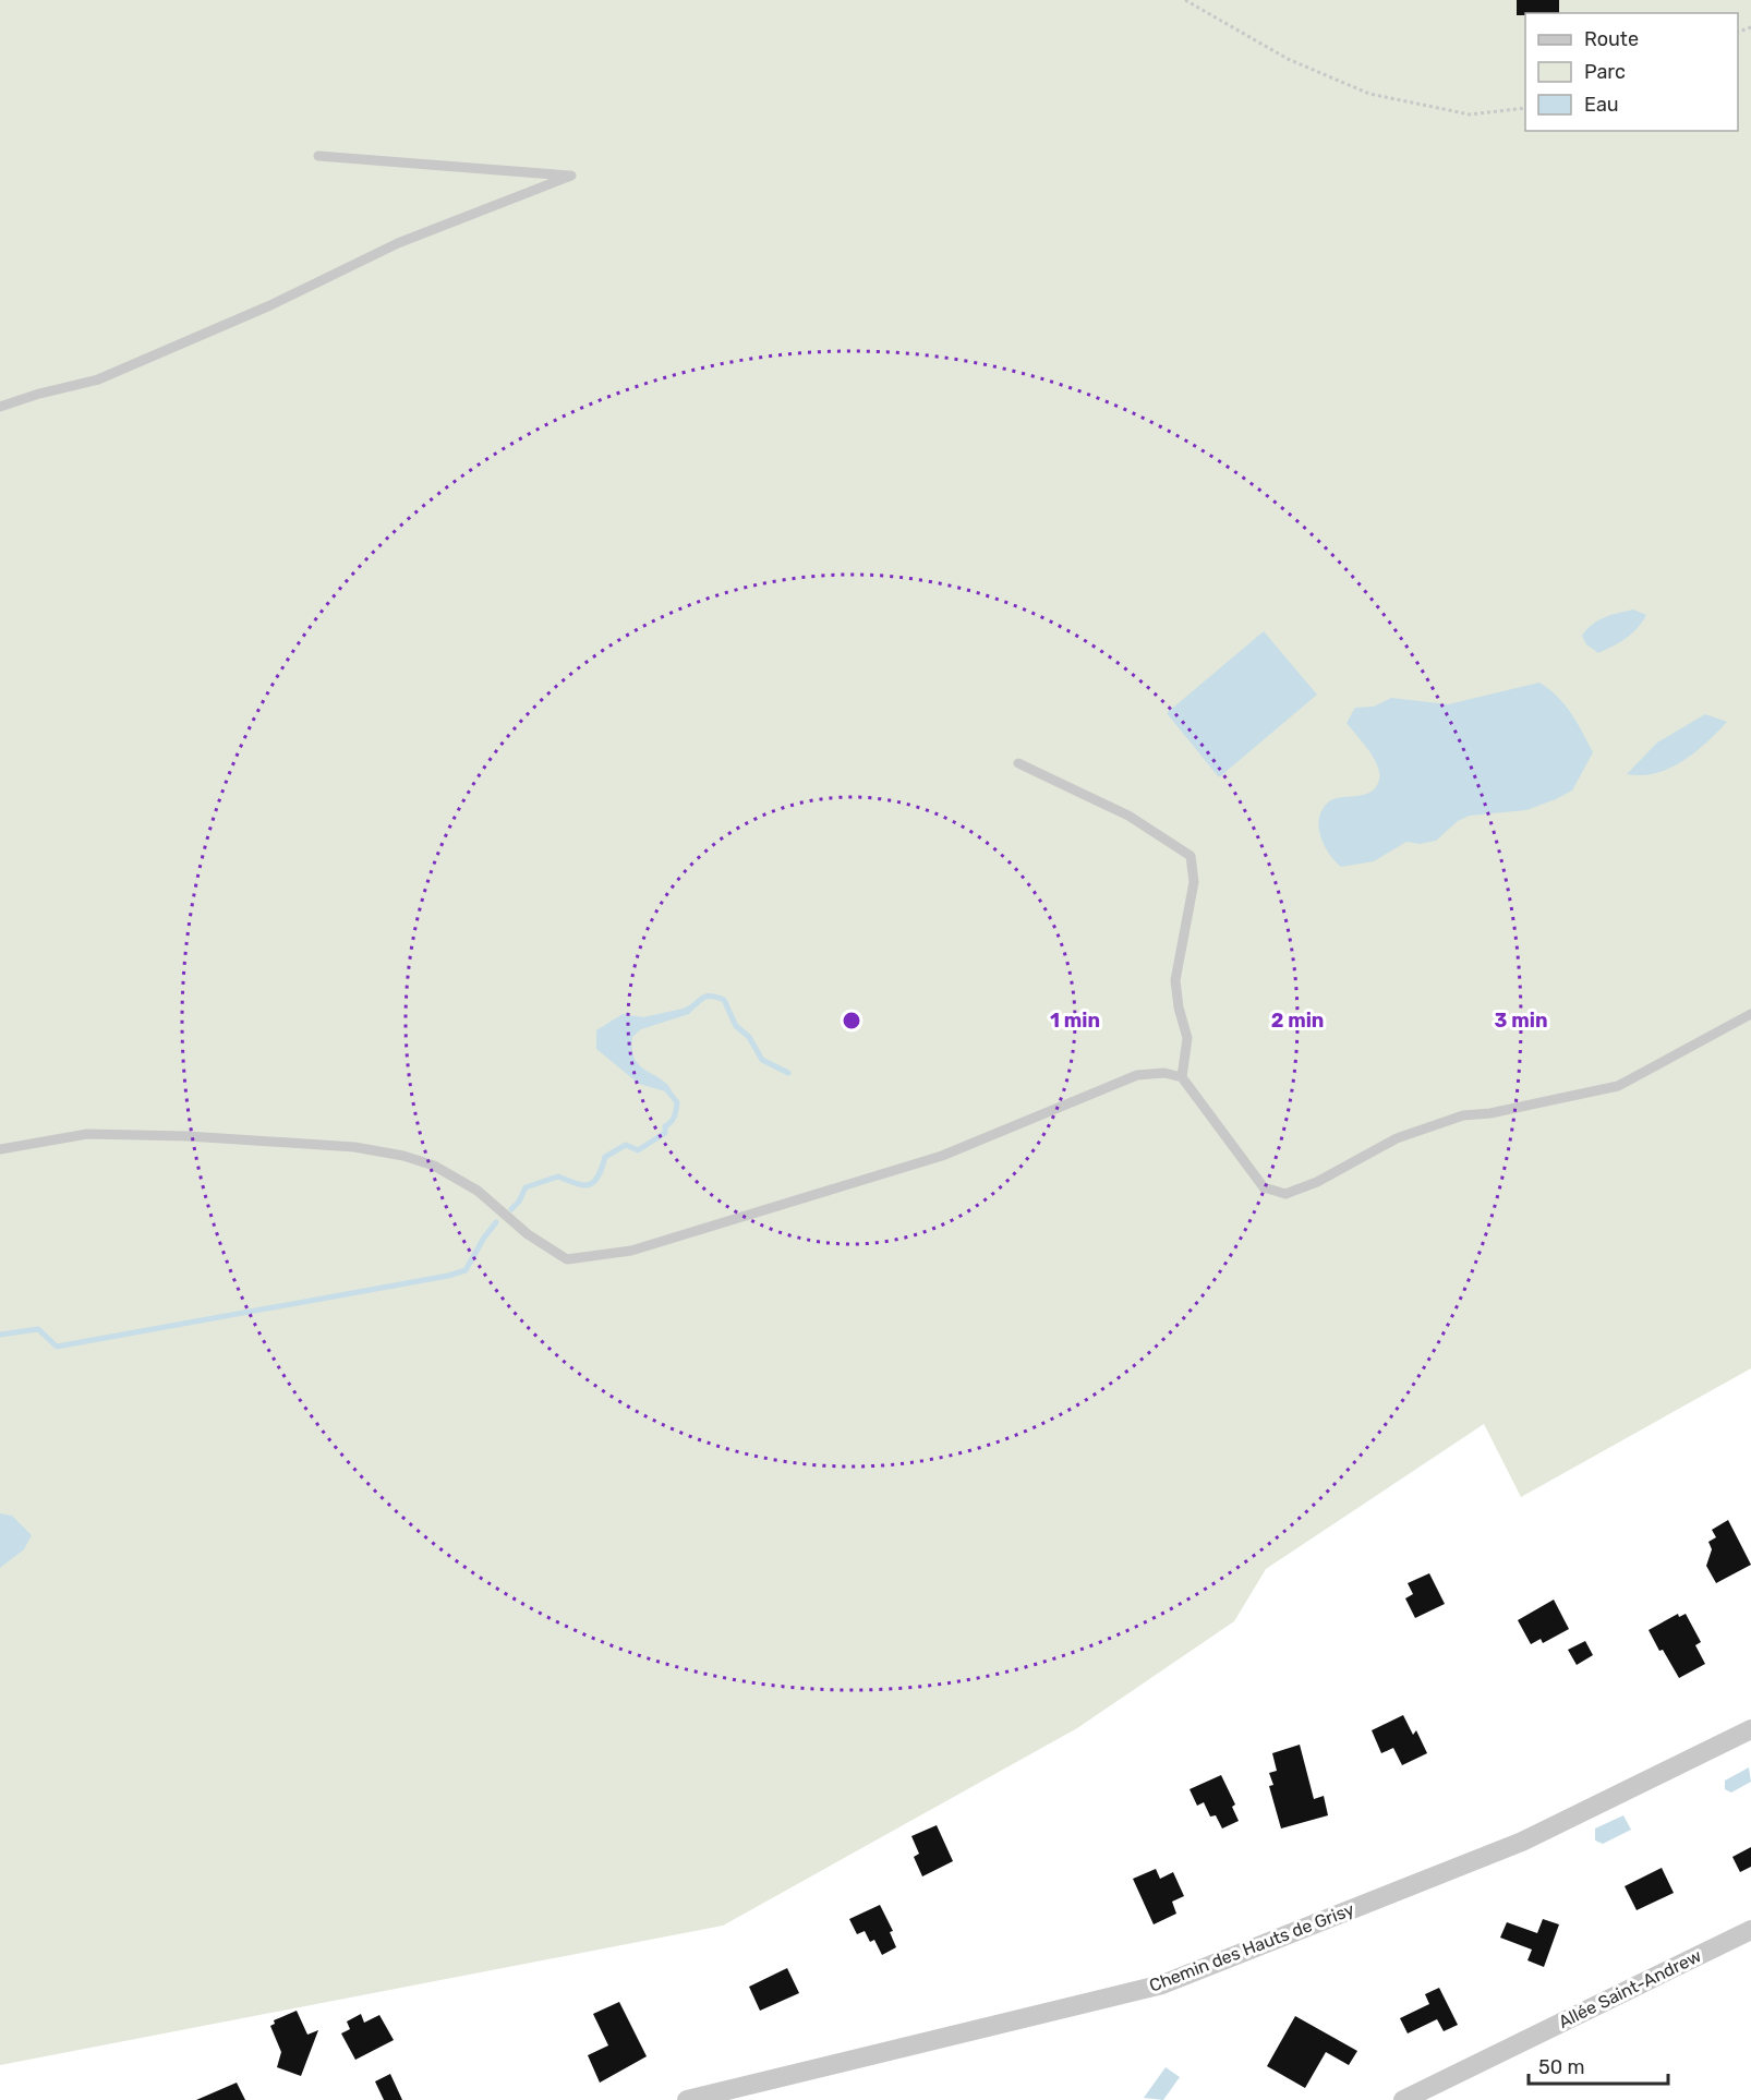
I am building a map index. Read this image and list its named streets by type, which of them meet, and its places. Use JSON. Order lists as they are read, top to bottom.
{
  "streets": {
    "street": ["Chemin des Hauts de Grisy", "Allée Saint-Andrew"]
  },
  "legend": ["Route", "Parc", "Eau"],
  "scale_bar": "50 m",
  "rings": ["1 min", "2 min", "3 min"]
}
